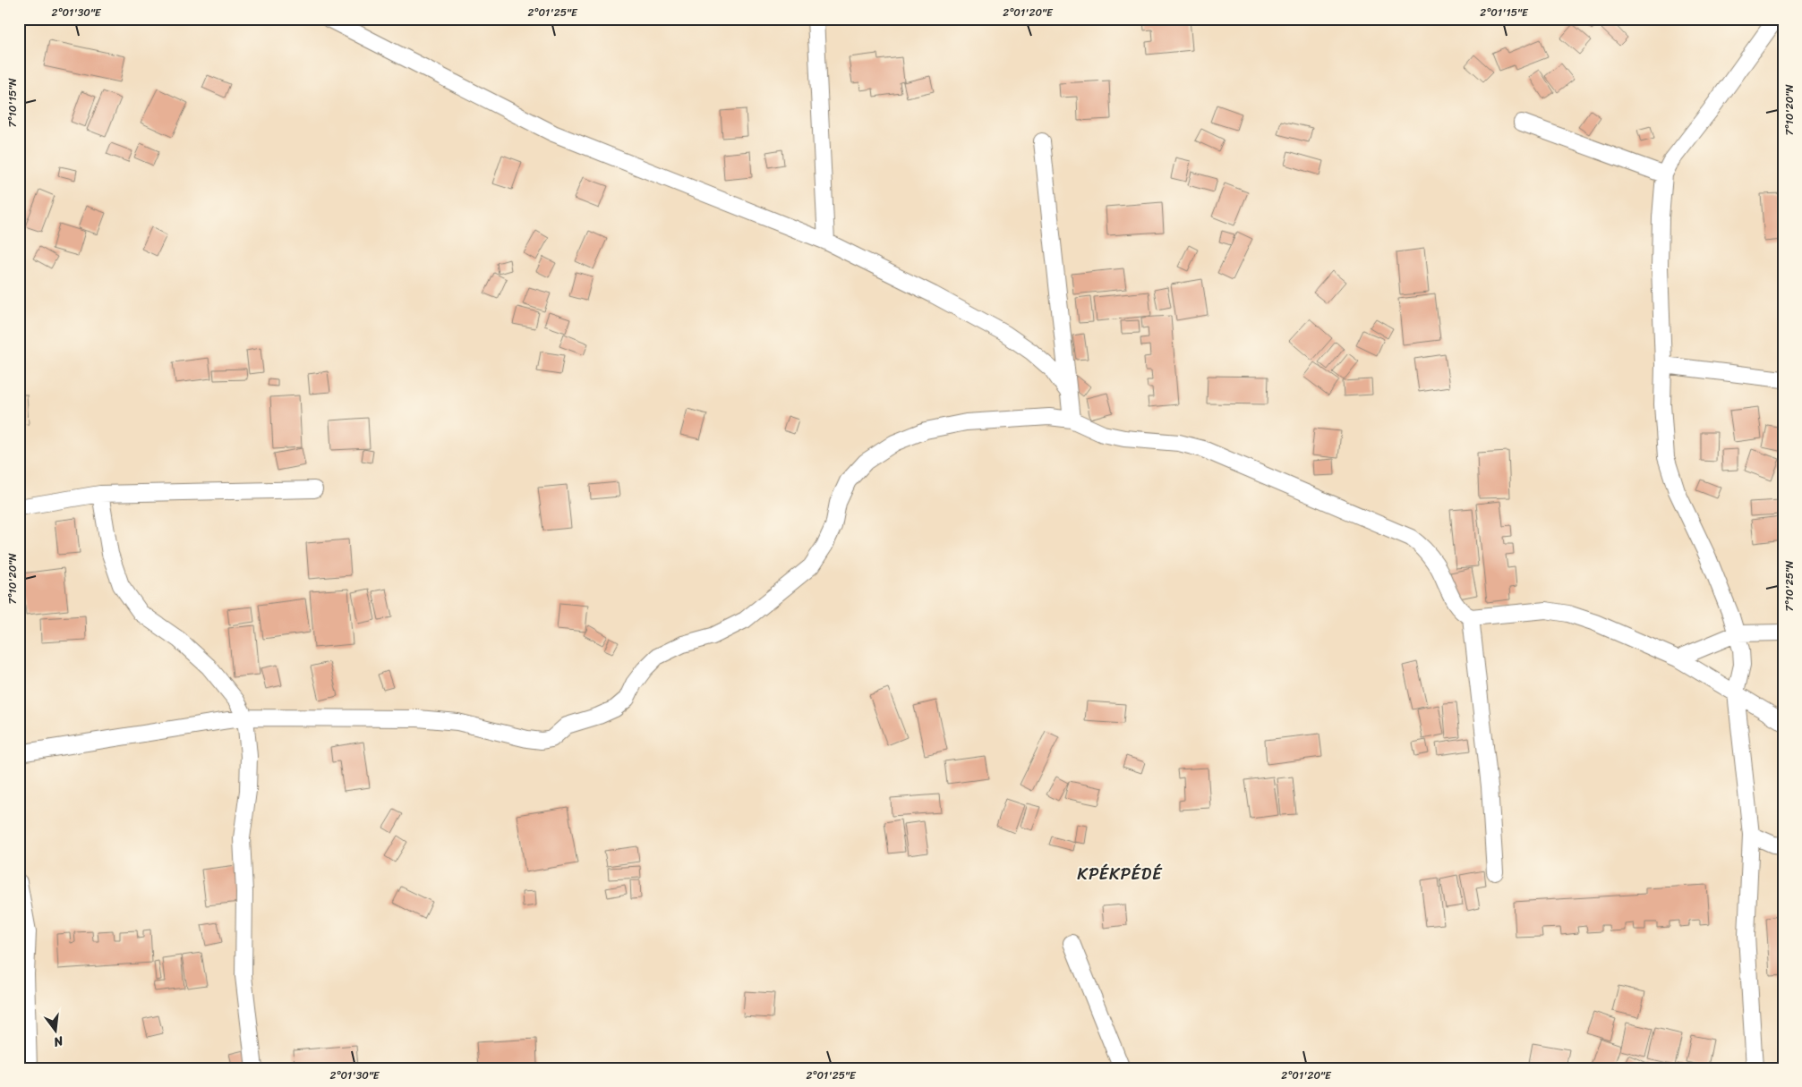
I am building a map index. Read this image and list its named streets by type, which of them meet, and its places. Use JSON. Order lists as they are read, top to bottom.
{
  "districts": ["KPÉKPÉDÉ"],
  "north": "bottom",
  "coordinates": [
    "2°01'30\"E",
    "2°01'25\"E",
    "2°01'20\"E",
    "2°01'15\"E",
    "7°10'15\"N",
    "7°10'20\"N",
    "7°10'25\"N"
  ]
}
